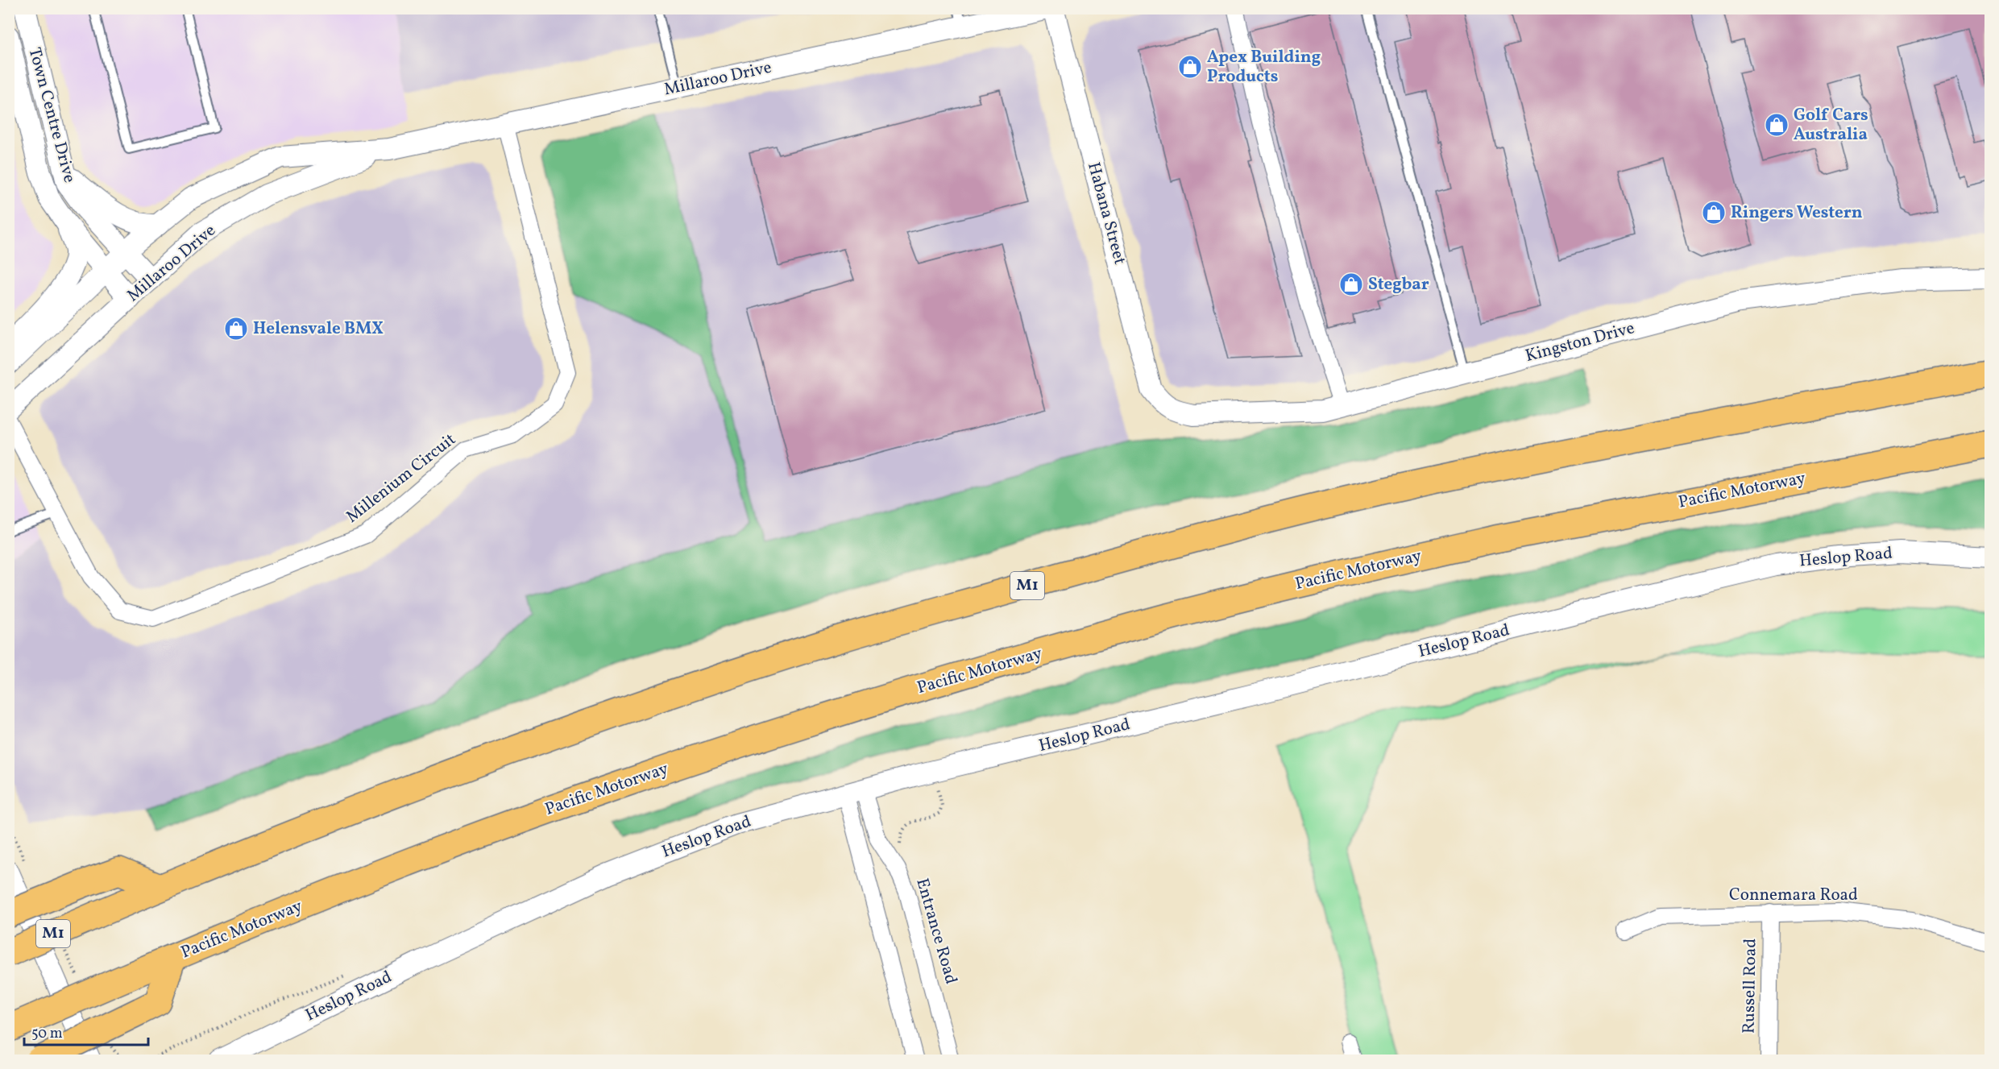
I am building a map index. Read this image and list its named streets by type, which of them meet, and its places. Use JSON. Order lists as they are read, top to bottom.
{
  "streets": {
    "highway": ["Pacific Motorway", "M1"],
    "street": [
      "Millaroo Drive",
      "Town Centre Drive",
      "Habana Street",
      "Kingston Drive",
      "Millenium Circuit",
      "Heslop Road",
      "Connemara Road",
      "Entrance Road",
      "Russell Road"
    ]
  },
  "crossings": [
    ["Millaroo Drive", "Town Centre Drive"],
    ["Millaroo Drive", "Millenium Circuit"],
    ["Habana Street", "Kingston Drive"],
    ["Heslop Road", "Entrance Road"],
    ["Connemara Road", "Russell Road"]
  ],
  "places": {
    "shop": [
      "Apex Building Products",
      "Golf Cars Australia",
      "Ringers Western",
      "Stegbar",
      "Helensvale BMX"
    ]
  },
  "scale_bar": "50 m"
}
